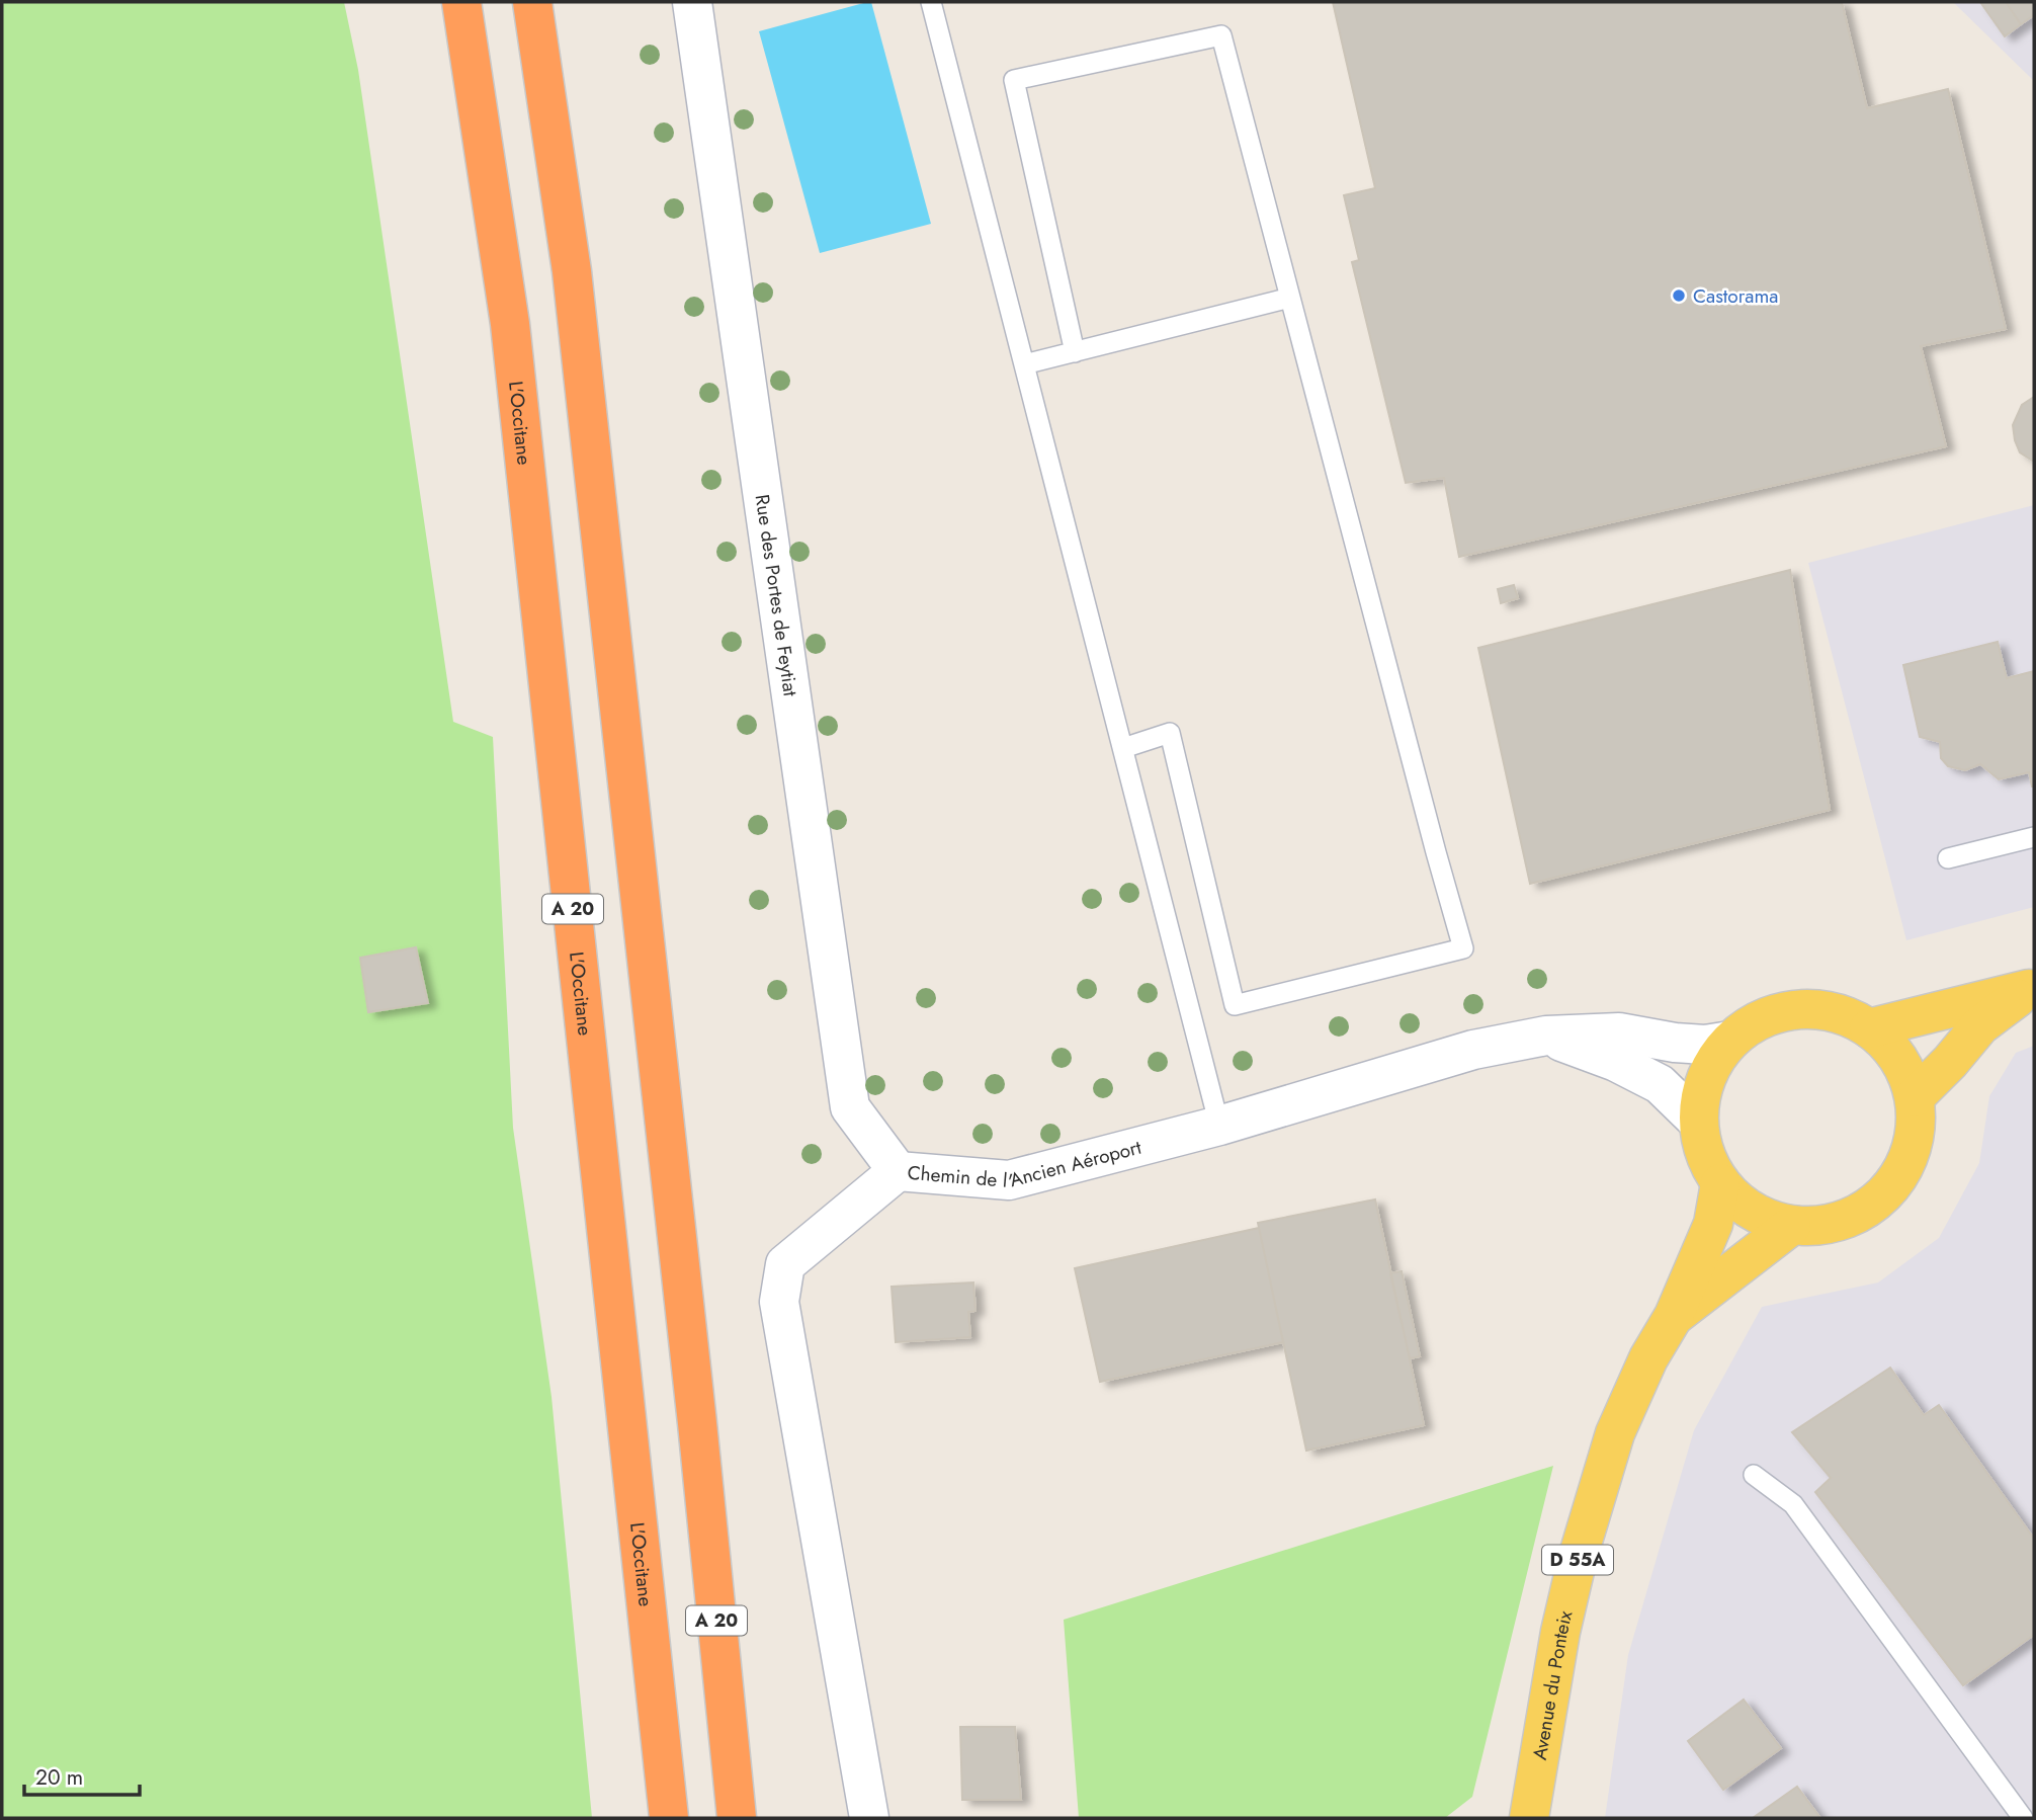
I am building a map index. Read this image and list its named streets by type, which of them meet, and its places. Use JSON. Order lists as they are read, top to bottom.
{
  "streets": {
    "highway": ["L'Occitane", "A 20"],
    "main road": ["D 55A", "Avenue du Ponteix"],
    "street": ["Rue des Portes de Feytiat", "Chemin de l'Ancien Aéroport"]
  },
  "crossings": [
    ["Rue des Portes de Feytiat", "Chemin de l'Ancien Aéroport"],
    ["Chemin de l'Ancien Aéroport", "Avenue du Ponteix"]
  ],
  "places": ["Castorama"],
  "scale_bar": "20 m"
}
